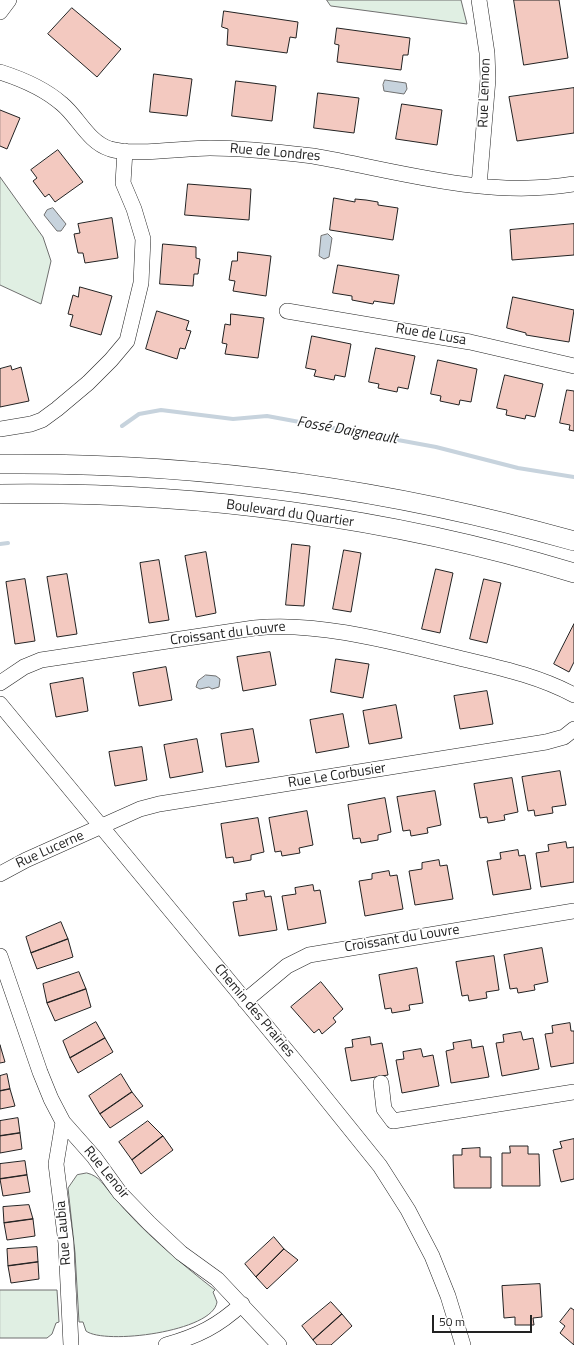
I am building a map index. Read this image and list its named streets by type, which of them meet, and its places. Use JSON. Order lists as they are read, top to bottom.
{
  "streets": {
    "main road": ["Boulevard du Quartier"],
    "street": [
      "Rue Lennon",
      "Rue de Londres",
      "Rue de Lusa",
      "Croissant du Louvre",
      "Rue Le Corbusier",
      "Rue Lucerne",
      "Chemin des Prairies",
      "Rue Lenoir",
      "Rue Laubia"
    ]
  },
  "crossings": [
    ["Rue Lennon", "Rue de Londres"],
    ["Croissant du Louvre", "Chemin des Prairies"],
    ["Rue Le Corbusier", "Rue Lucerne"],
    ["Rue Le Corbusier", "Chemin des Prairies"],
    ["Rue Lucerne", "Chemin des Prairies"],
    ["Rue Lenoir", "Rue Laubia"]
  ],
  "water": ["Fossé Daigneault"],
  "scale_bar": "50 m"
}
